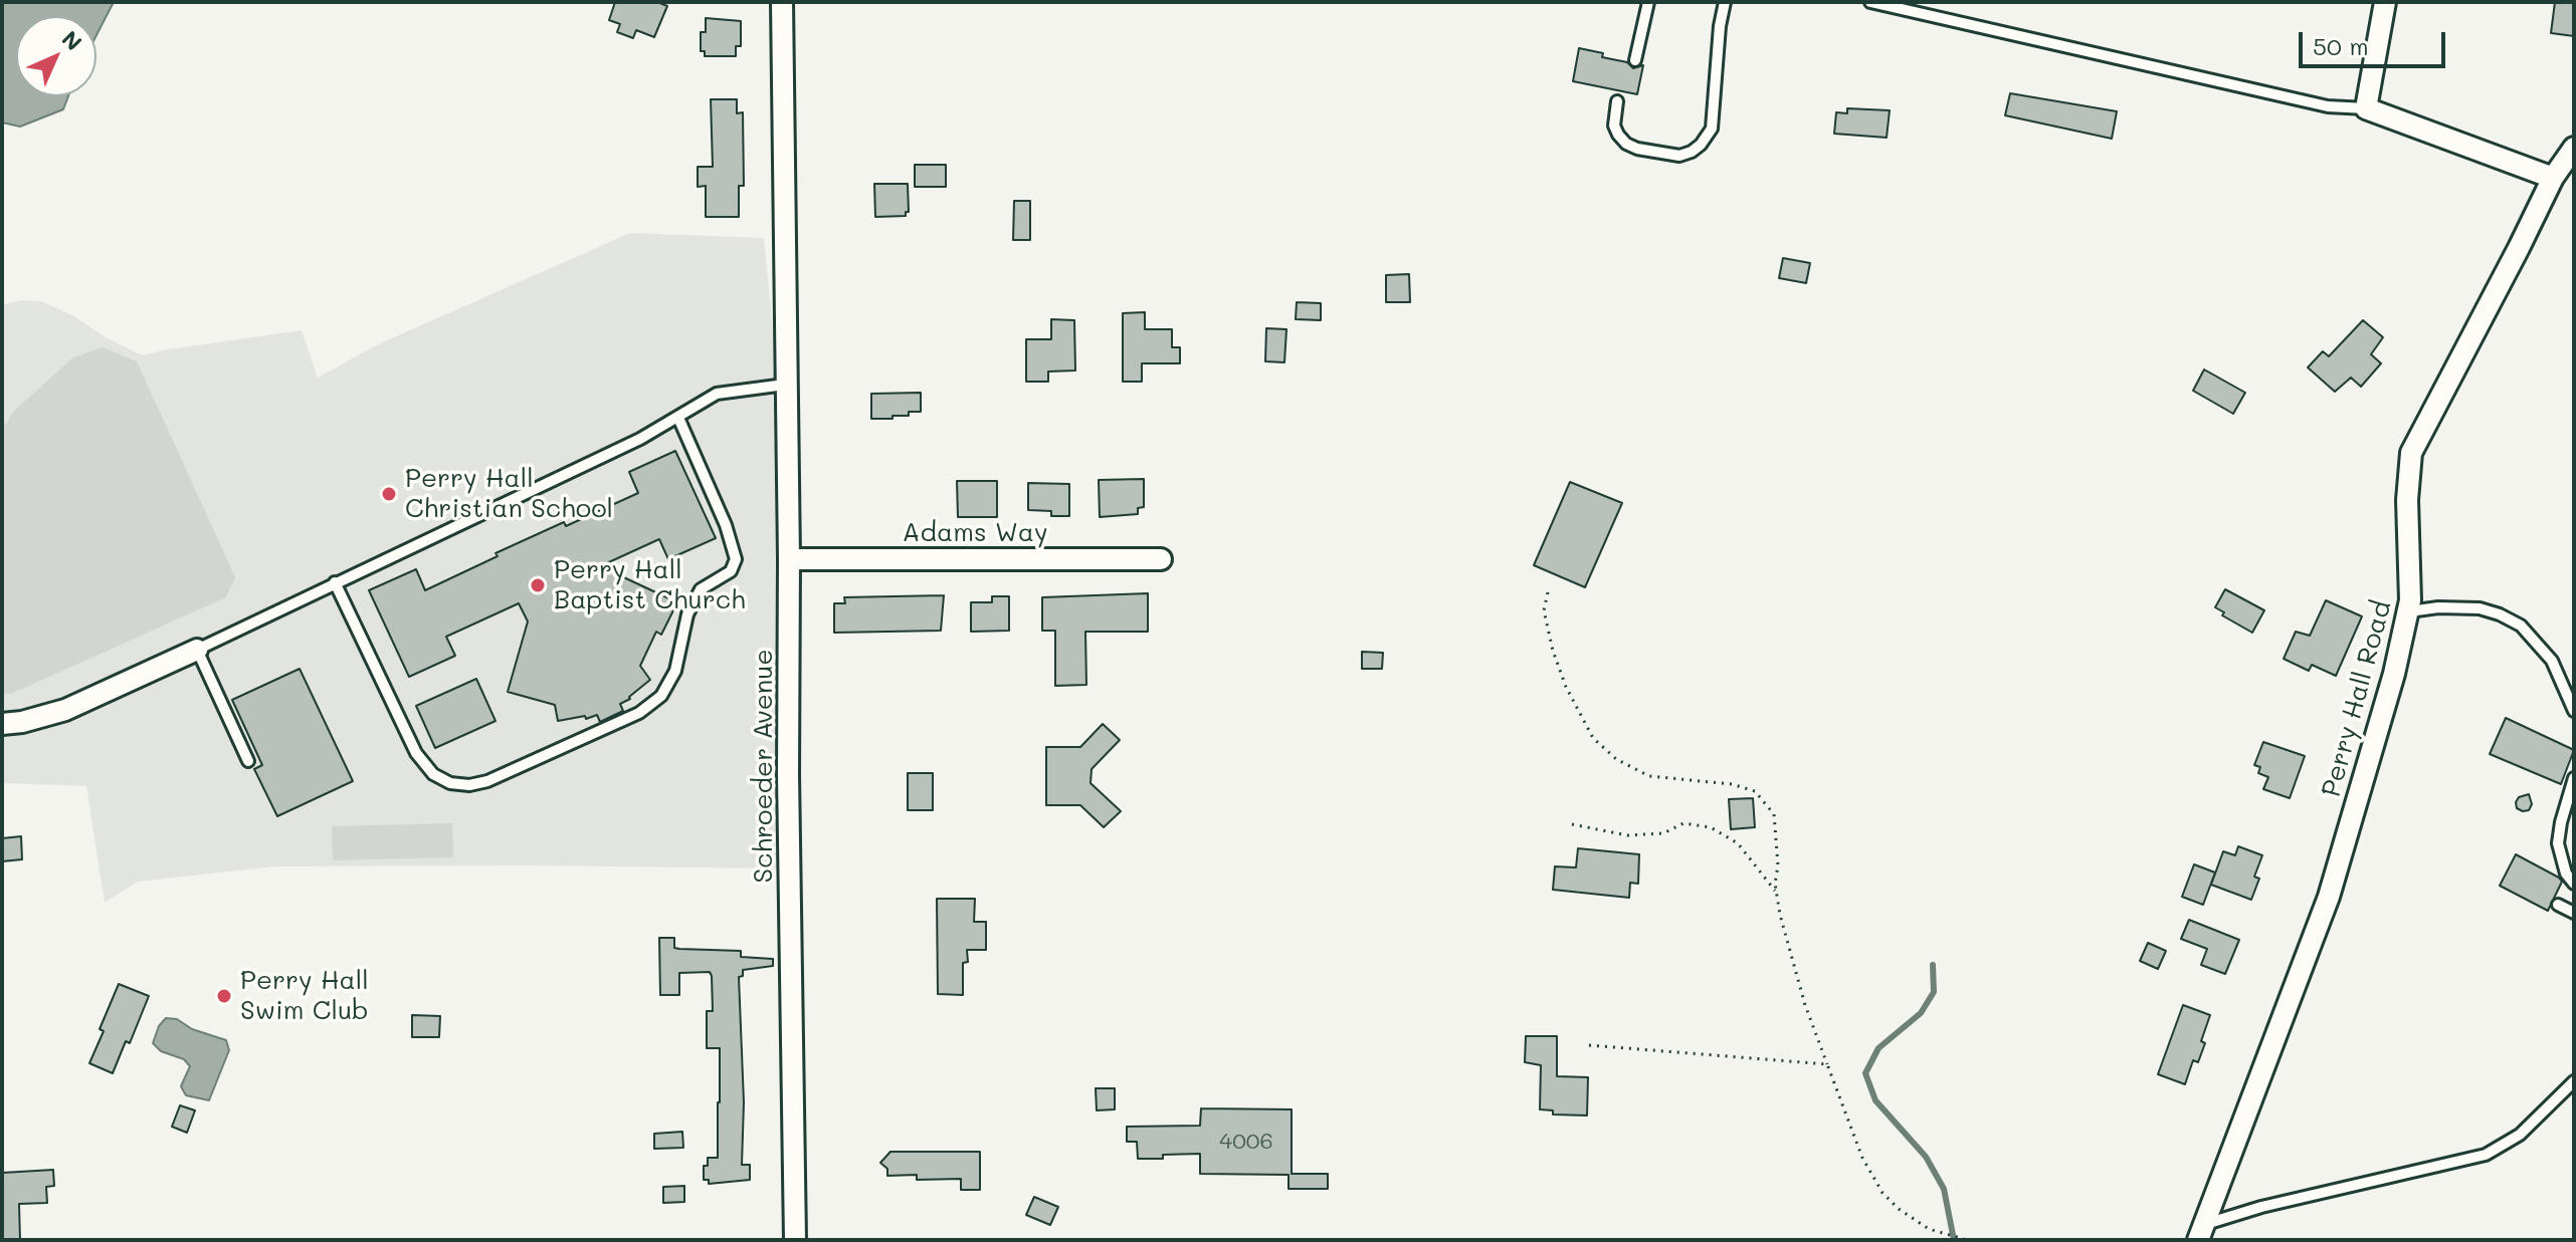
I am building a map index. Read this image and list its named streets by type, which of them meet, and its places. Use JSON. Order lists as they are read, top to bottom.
{
  "streets": {
    "street": ["Adams Way", "Perry Hall Road", "Schroeder Avenue"]
  },
  "crossings": [
    ["Adams Way", "Schroeder Avenue"]
  ],
  "places": ["Perry Hall Christian School", "Perry Hall Baptist Church", "Perry Hall Swim Club"],
  "house_numbers": ["4006"],
  "scale_bar": "50 m",
  "north": "top right"
}
